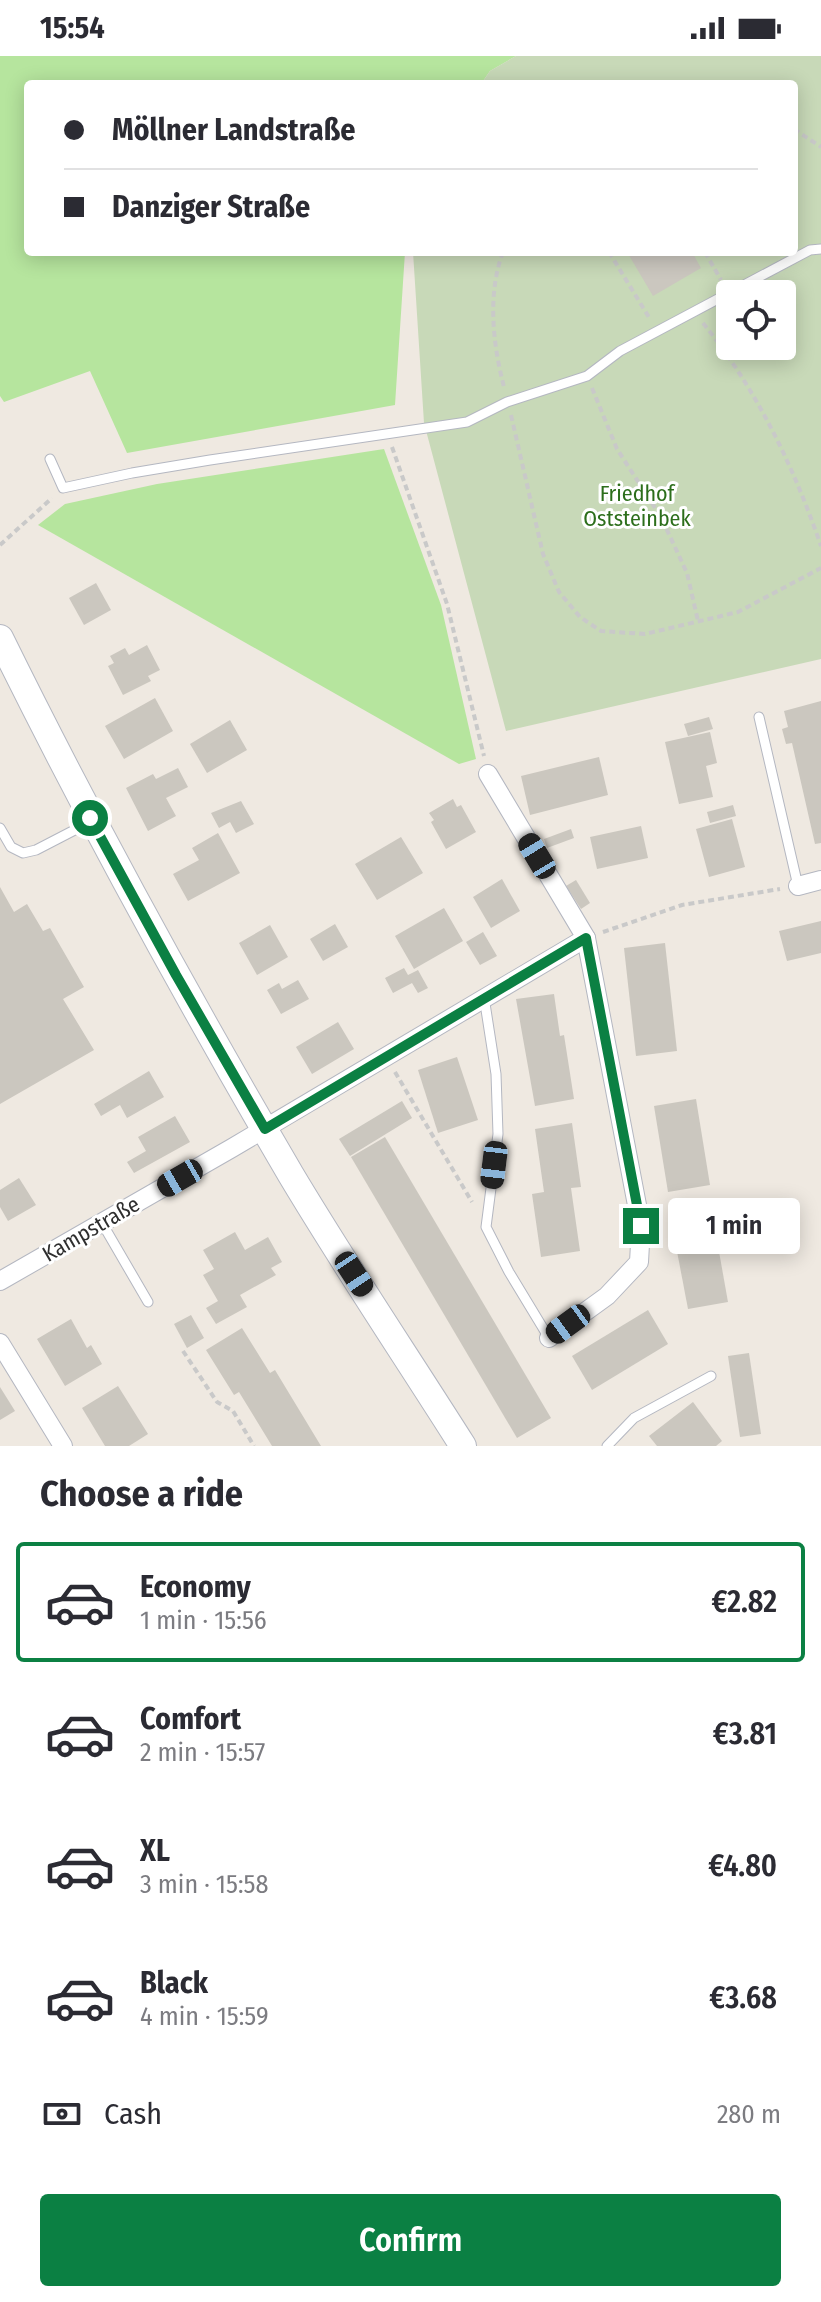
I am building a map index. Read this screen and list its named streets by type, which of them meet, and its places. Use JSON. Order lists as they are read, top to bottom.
{
  "streets": {
    "street": ["Kampstraße"]
  },
  "parks": ["Friedhof Oststeinbek"],
  "page": {
    "status": "15:54",
    "banner": ["Möllner Landstraße", "Danziger Straße"],
    "bubble": "1 min",
    "heading": "Choose a ride",
    "list": [
      {
        "name": "Economy",
        "note": "1 min · 15:56",
        "value": "€2.82"
      },
      {
        "name": "Comfort",
        "note": "2 min · 15:57",
        "value": "€3.81"
      },
      {
        "name": "XL",
        "note": "3 min · 15:58",
        "value": "€4.80"
      },
      {
        "name": "Black",
        "note": "4 min · 15:59",
        "value": "€3.68"
      }
    ],
    "pay": ["Cash", "280 m"],
    "buttons": "Confirm"
  }
}
